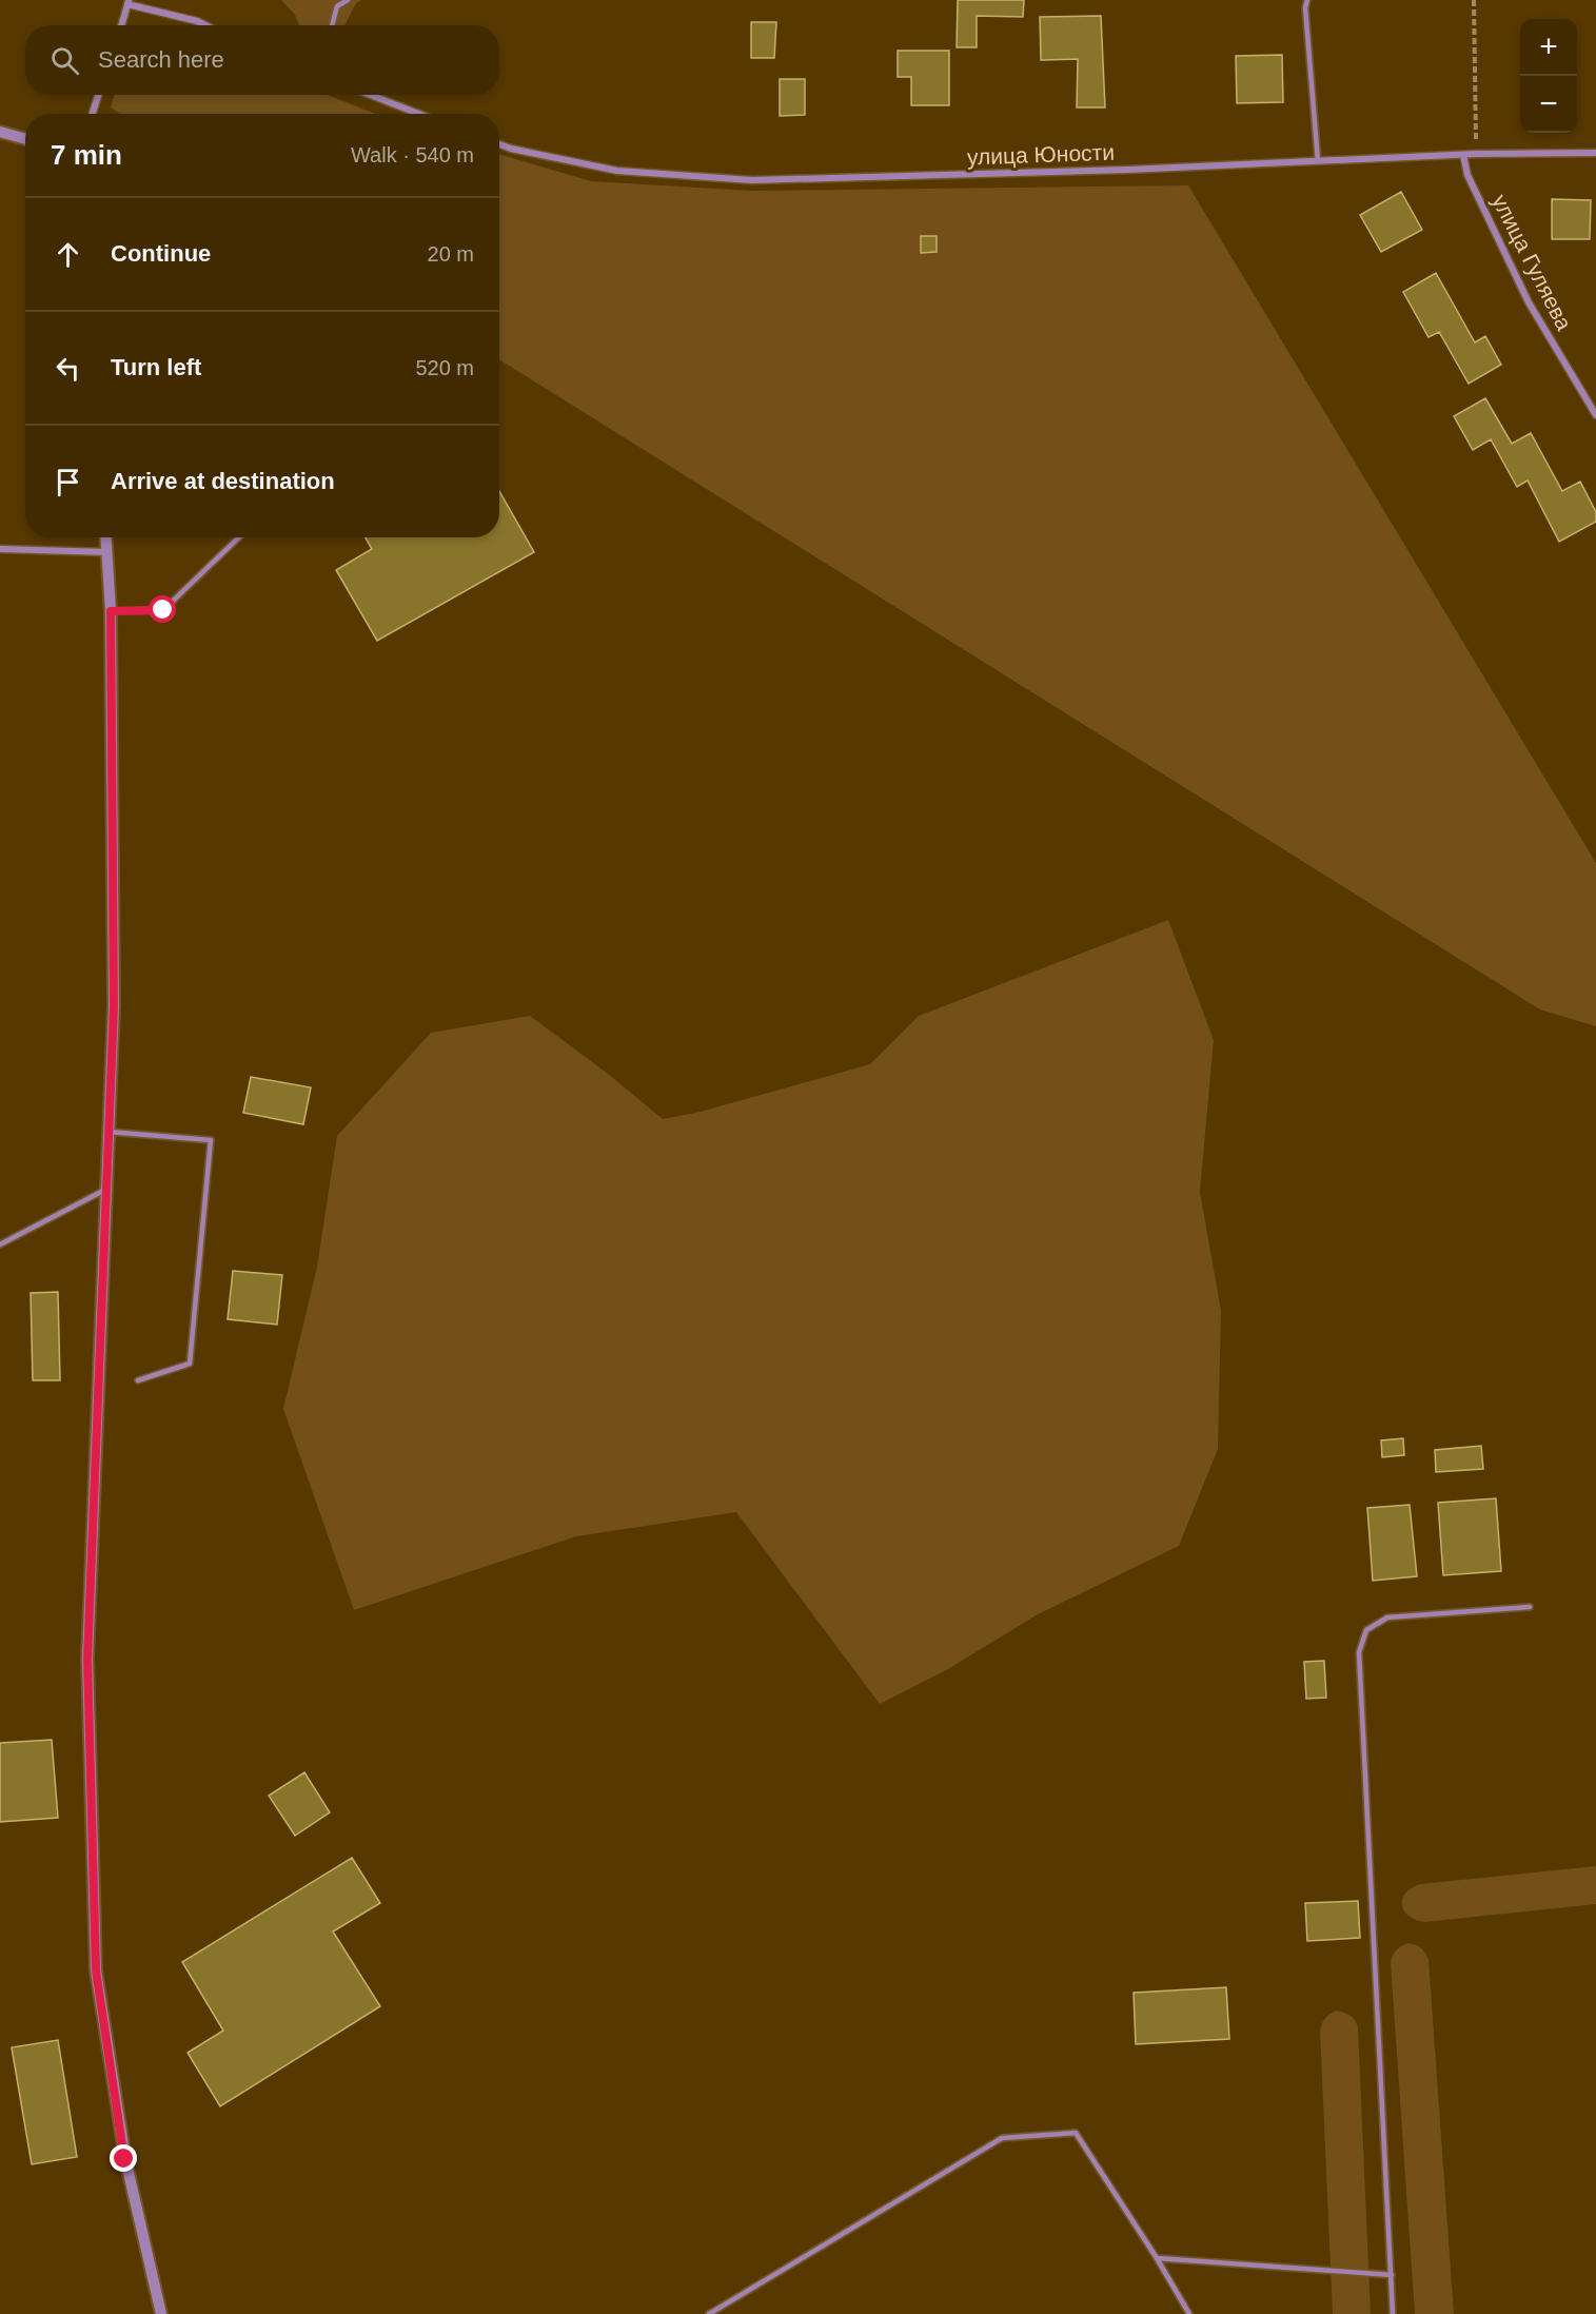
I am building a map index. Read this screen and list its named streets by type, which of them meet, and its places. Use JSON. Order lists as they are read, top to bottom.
{
  "streets": {
    "street": ["улица Юности", "улица Гуляева"]
  },
  "crossings": [
    ["улица Юности", "улица Гуляева"]
  ],
  "page": {
    "map_buttons": ["+", "−"],
    "search": "Search here",
    "heading": ["7 min", "Walk · 540 m"],
    "list": [
      ["Continue", "20 m"],
      ["Turn left", "520 m"],
      "Arrive at destination"
    ]
  }
}
